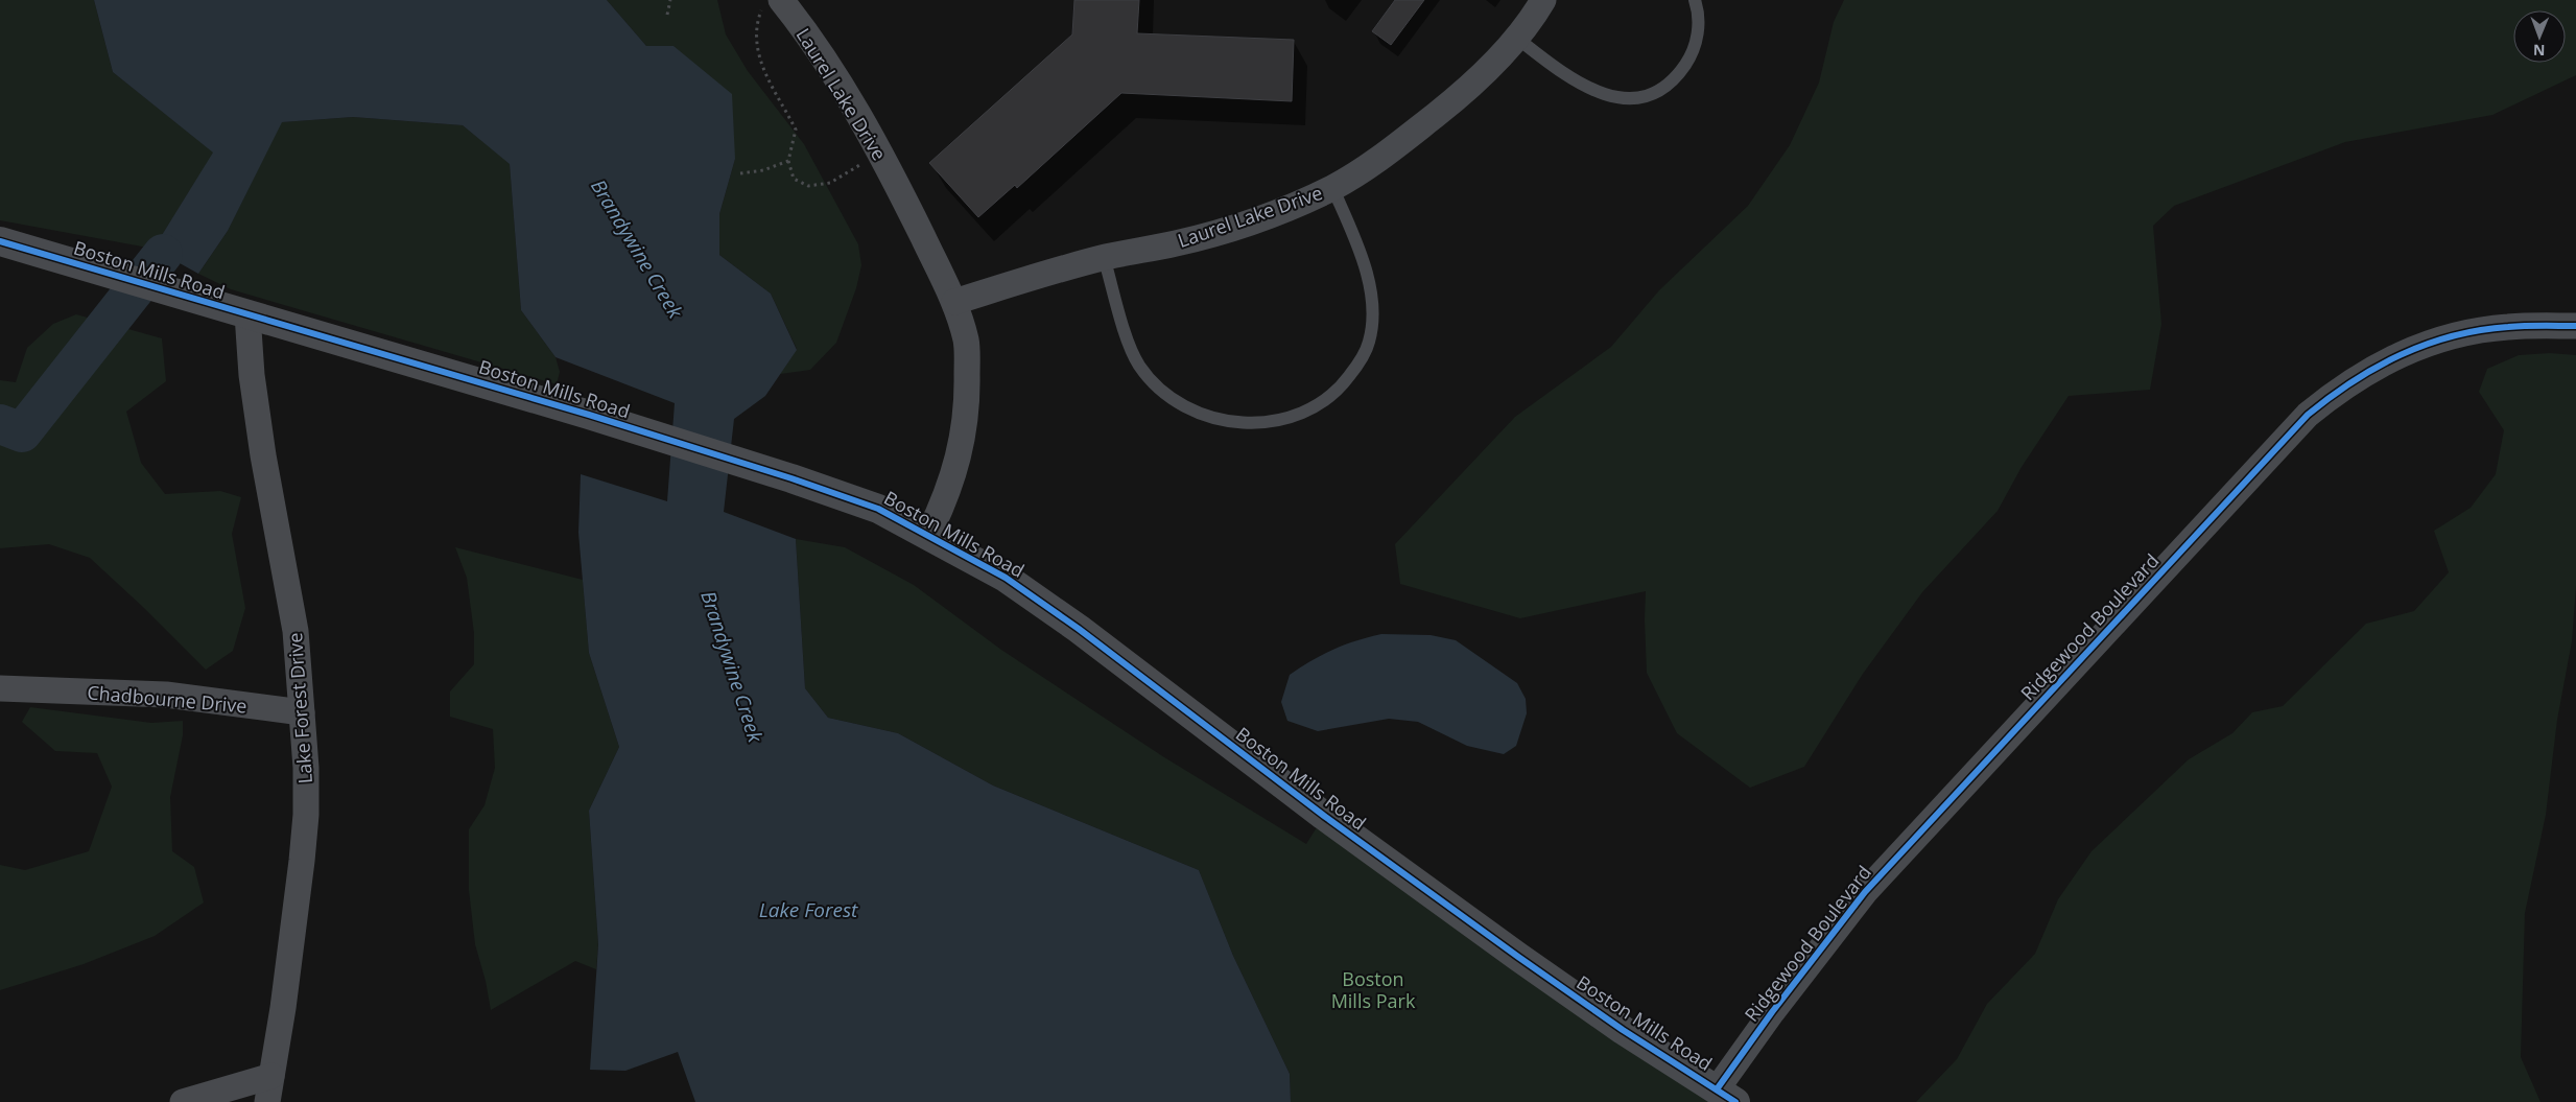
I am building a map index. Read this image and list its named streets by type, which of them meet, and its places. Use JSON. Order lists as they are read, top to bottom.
{
  "streets": {
    "street": [
      "Laurel Lake Drive",
      "Boston Mills Road",
      "Ridgewood Boulevard",
      "Chadbourne Drive",
      "Lake Forest Drive"
    ]
  },
  "crossings": [
    ["Laurel Lake Drive", "Boston Mills Road"],
    ["Boston Mills Road", "Ridgewood Boulevard"],
    ["Boston Mills Road", "Lake Forest Drive"],
    ["Chadbourne Drive", "Lake Forest Drive"]
  ],
  "water": ["Brandywine Creek", "Lake Forest"],
  "parks": ["Boston Mills Park"],
  "north": "bottom"
}
